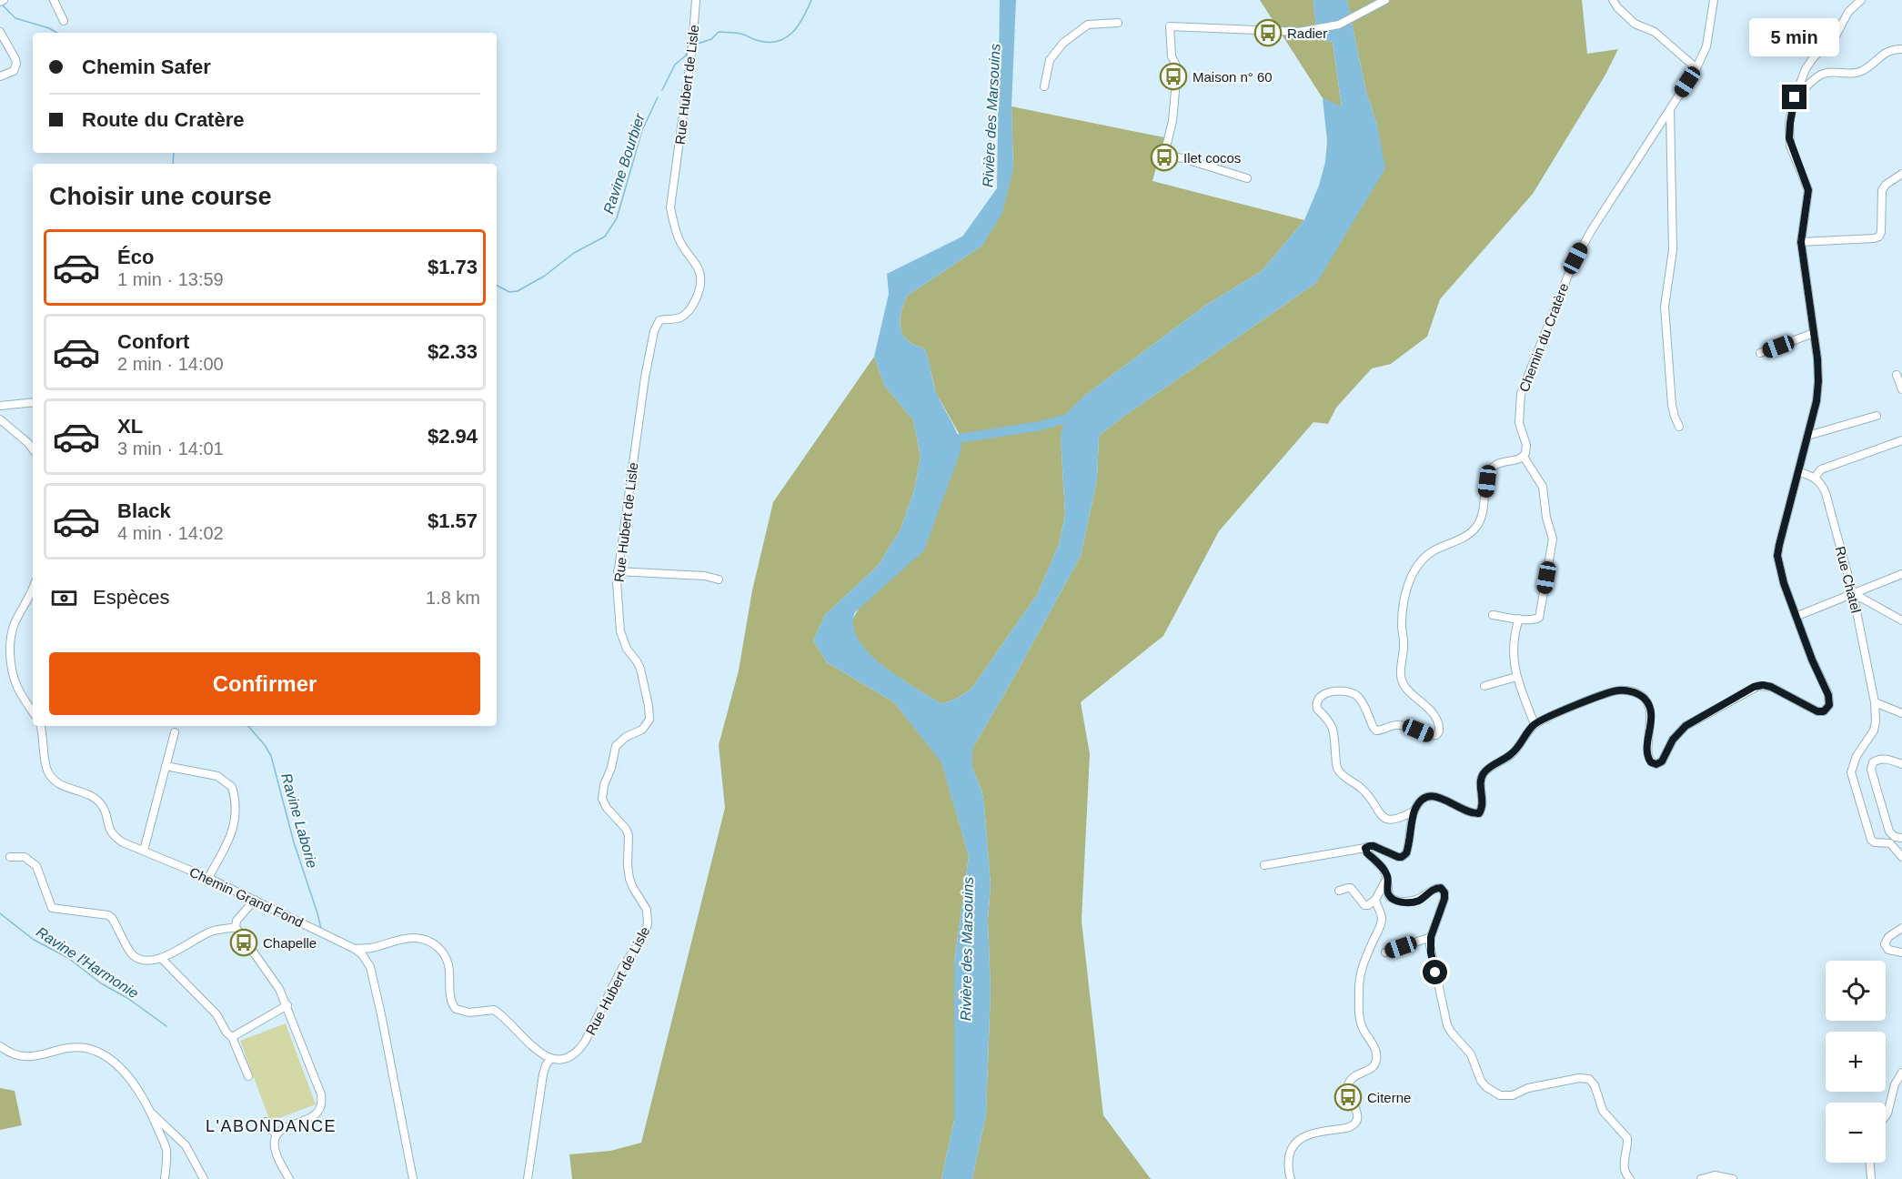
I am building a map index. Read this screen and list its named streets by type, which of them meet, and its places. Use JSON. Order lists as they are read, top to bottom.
{
  "streets": {
    "street": [
      "Rue Hubert de Lisle",
      "Chemin du Cratère",
      "Rue Chatel",
      "Chemin Grand Fond"
    ]
  },
  "districts": ["L'ABONDANCE"],
  "water": [
    "Rivière des Marsouins",
    "Ravine Bourbier",
    "Ravine Laborie",
    "Ravine l'Harmonie"
  ],
  "places": {
    "bus stop": [
      "Radier",
      "Maison n° 60",
      "Ilet cocos",
      "Chapelle",
      "Citerne"
    ]
  },
  "page": {
    "bubble": "5 min",
    "banner": ["Chemin Safer", "Route du Cratère"],
    "heading": "Choisir une course",
    "list": [
      {
        "name": "Éco",
        "note": "1 min · 13:59",
        "value": "$1.73"
      },
      {
        "name": "Confort",
        "note": "2 min · 14:00",
        "value": "$2.33"
      },
      {
        "name": "XL",
        "note": "3 min · 14:01",
        "value": "$2.94"
      },
      {
        "name": "Black",
        "note": "4 min · 14:02",
        "value": "$1.57"
      }
    ],
    "pay": ["Espèces", "1.8 km"],
    "buttons": "Confirmer",
    "map_buttons": ["+", "−"]
  }
}
